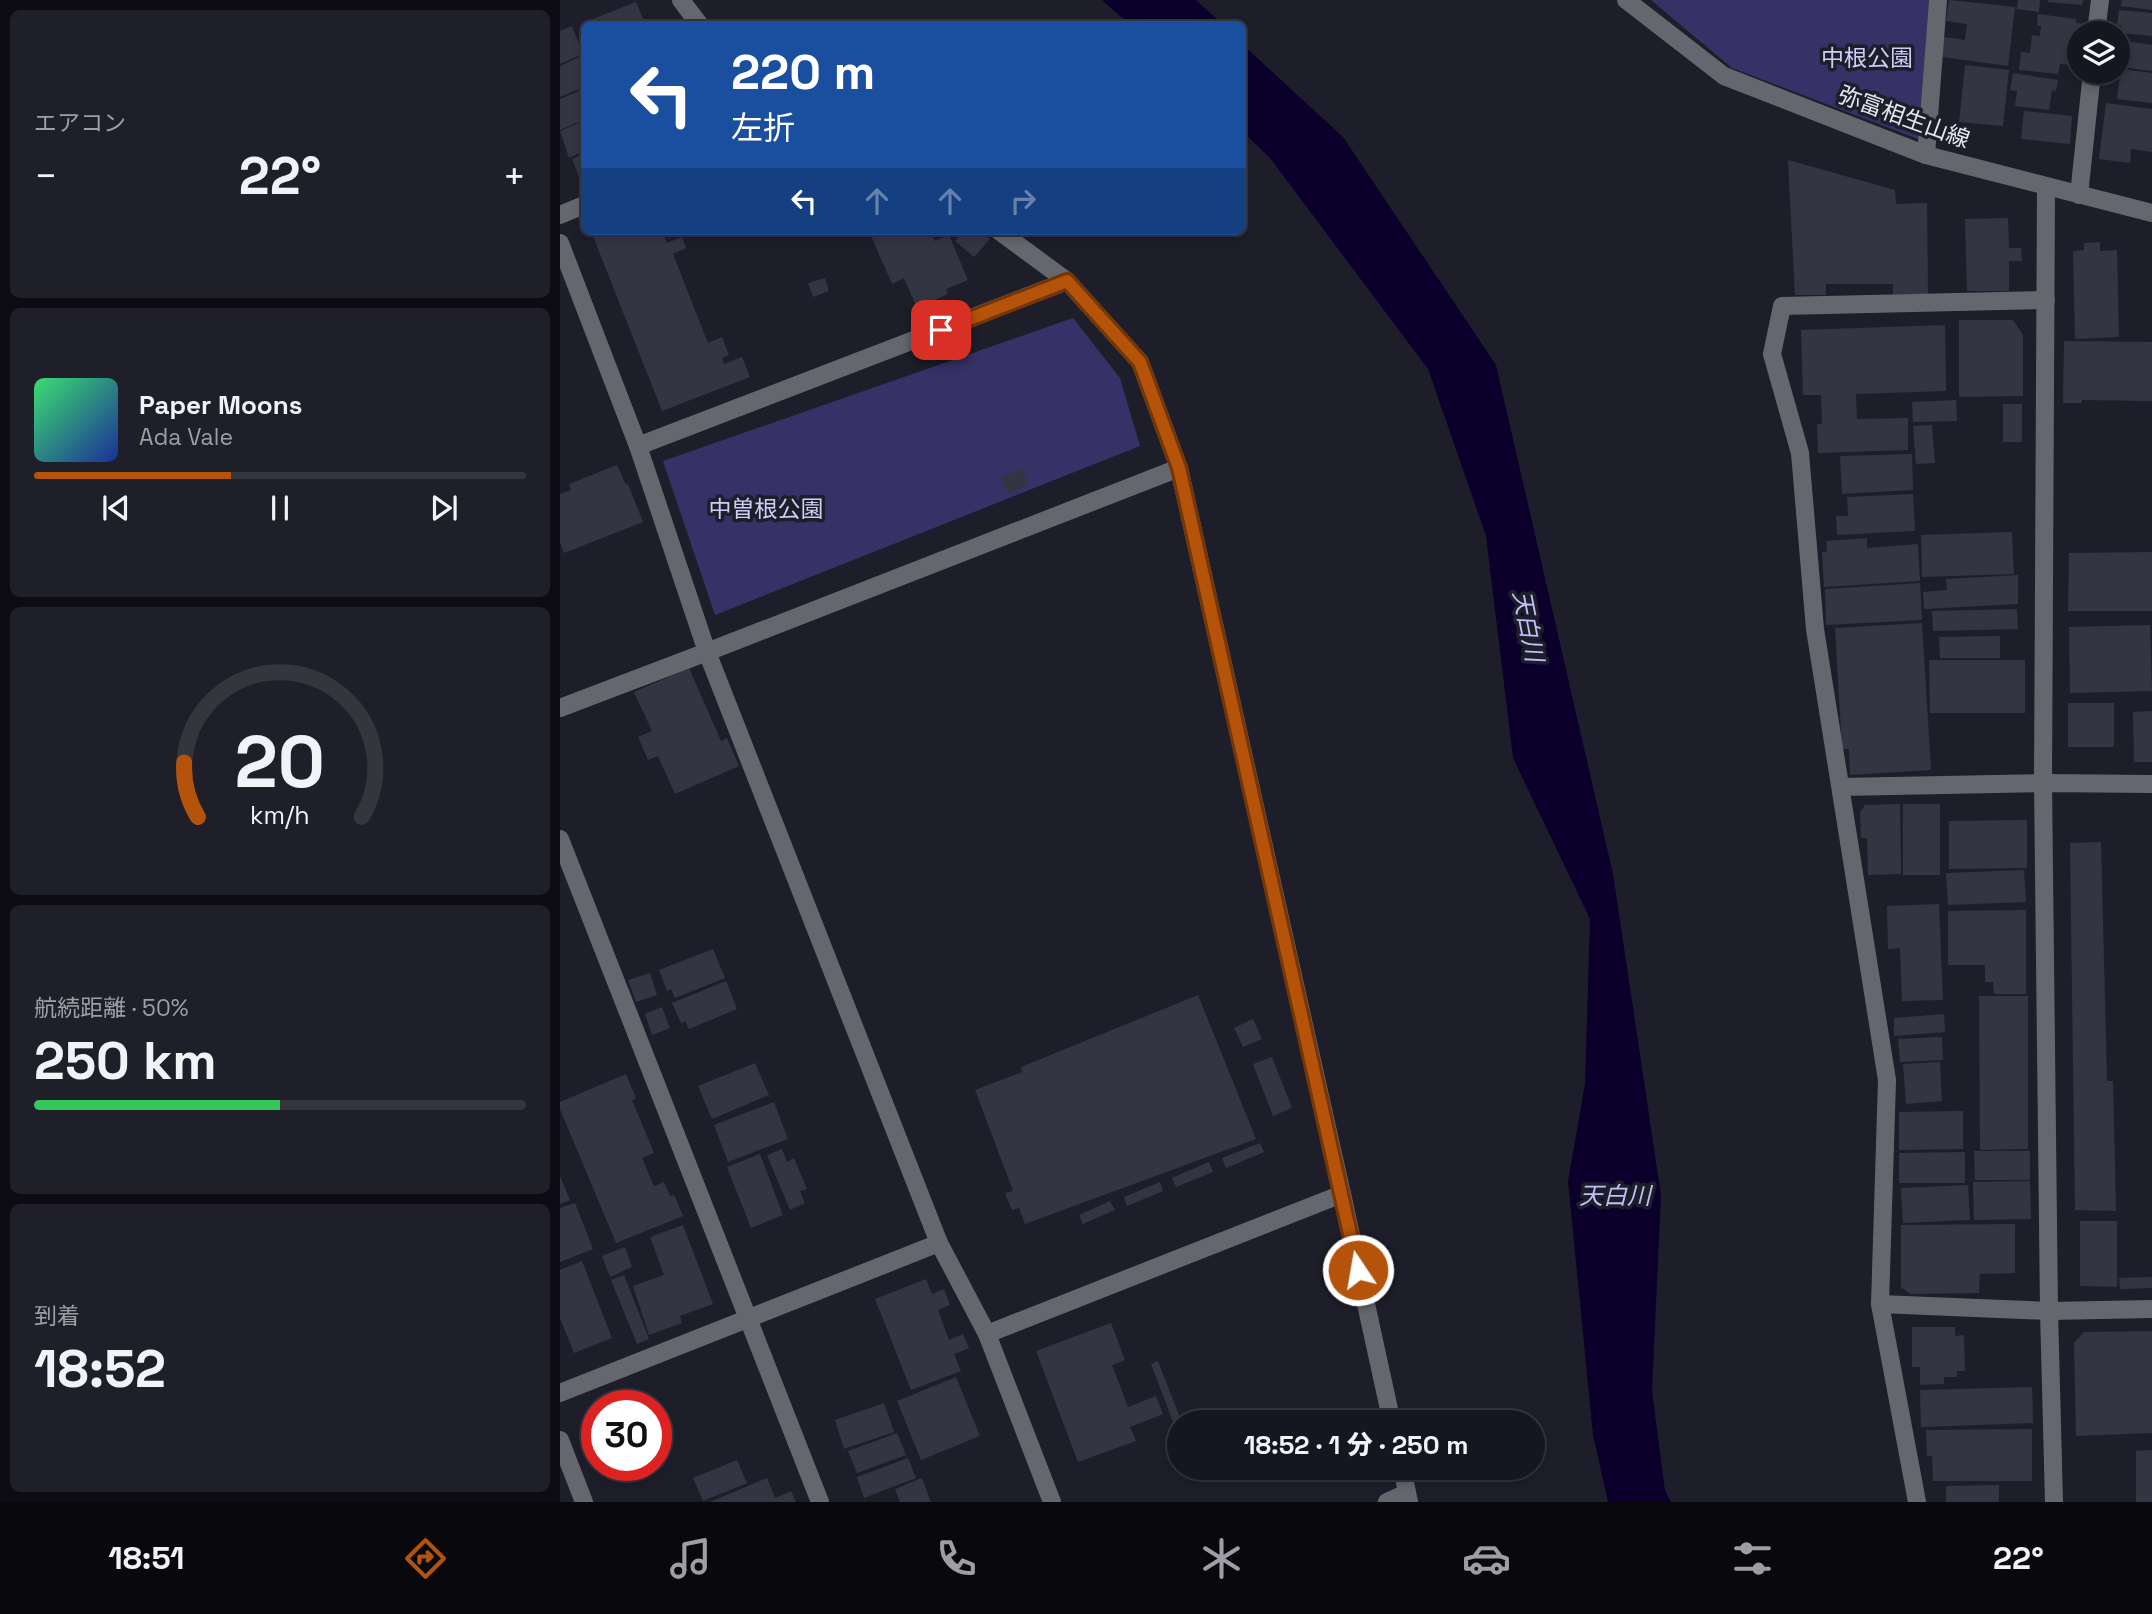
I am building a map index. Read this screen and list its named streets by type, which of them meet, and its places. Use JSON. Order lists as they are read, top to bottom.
{
  "streets": {
    "street": ["弥富相生山線"]
  },
  "water": ["天白川"],
  "parks": ["中根公園", "中曽根公園"],
  "page": {
    "tile": [
      "エアコン",
      ["航続距離 · 50%", "250 km"],
      ["到着", "18:52"]
    ],
    "turn": ["220 m", "左折"],
    "heat": ["−", "22°", "+"],
    "song": ["Paper Moons", "Ada Vale"],
    "limit": "30",
    "trip": "18:52 · 1 分 · 250 m",
    "tabs": ["18:51", "22°"],
    "gauge": ["20", "km/h"]
  }
}
